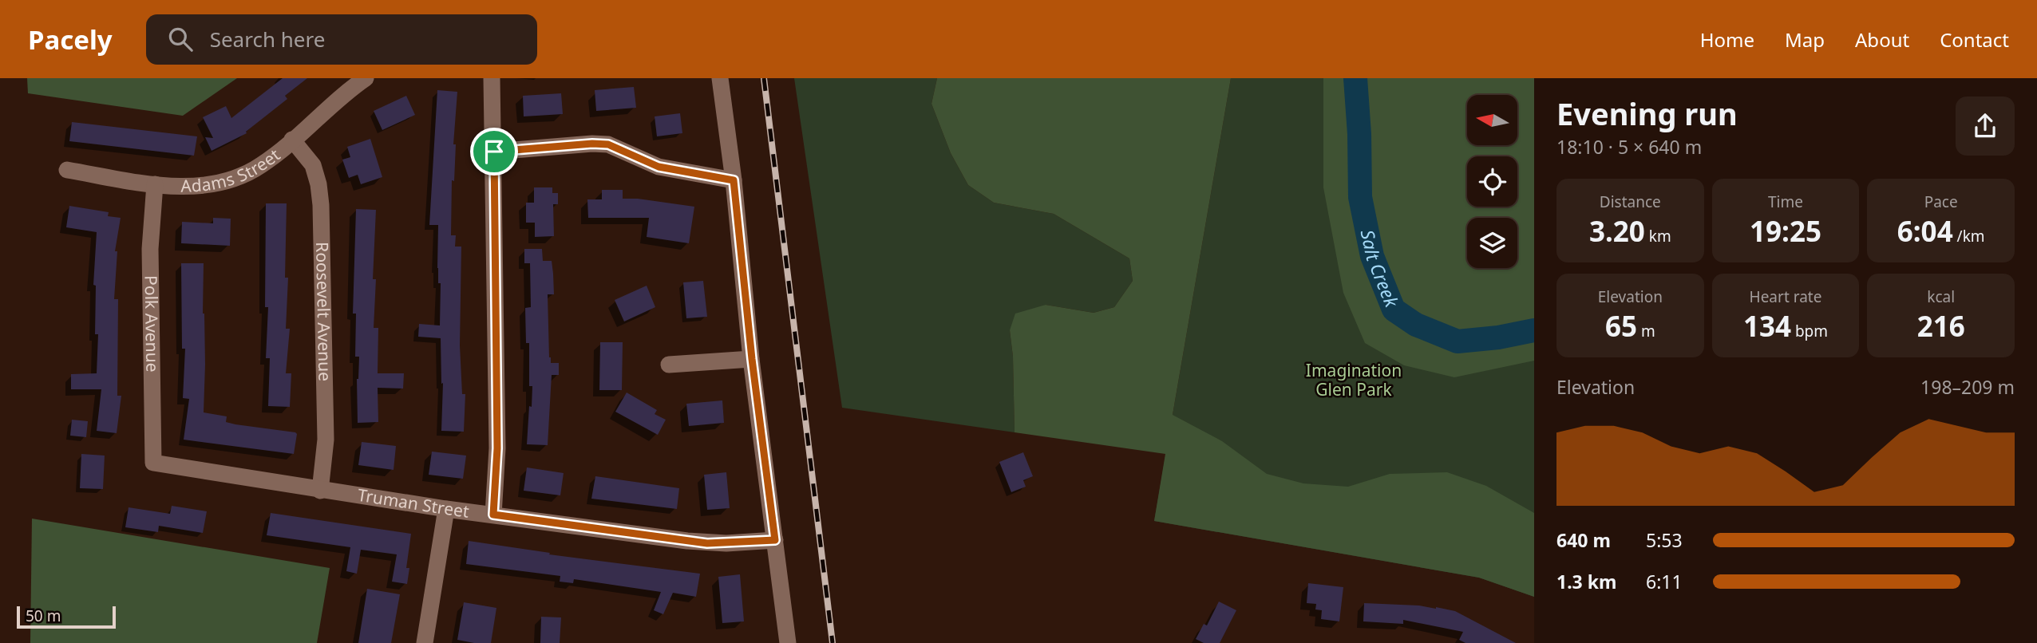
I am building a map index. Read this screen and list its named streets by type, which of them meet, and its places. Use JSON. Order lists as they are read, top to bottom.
{
  "streets": {
    "street": [
      "Adams Street",
      "Roosevelt Avenue",
      "Polk Avenue",
      "Truman Street"
    ]
  },
  "crossings": [
    ["Adams Street", "Roosevelt Avenue"],
    ["Adams Street", "Polk Avenue"],
    ["Roosevelt Avenue", "Truman Street"],
    ["Polk Avenue", "Truman Street"]
  ],
  "water": ["Salt Creek"],
  "parks": ["Imagination Glen Park"],
  "scale_bar": "50 m",
  "north": "left",
  "page": {
    "header": "Pacely",
    "search": "Search here",
    "nav": [
      "Home",
      "Map",
      "About",
      "Contact"
    ],
    "heading": ["Evening run", "18:10 · 5 × 640 m"],
    "stats": [
      ["Distance", "3.20 km"],
      ["Time", "19:25"],
      ["Pace", "6:04 /km"],
      ["Elevation", "65 m"],
      ["Heart rate", "134 bpm"],
      ["kcal", "216"]
    ],
    "chart": ["Elevation", "198–209 m"],
    "list": [
      {
        "name": "640 m",
        "note": "5:53"
      },
      {
        "name": "1.3 km",
        "note": "6:11"
      }
    ],
    "scale": "50 m"
  }
}
